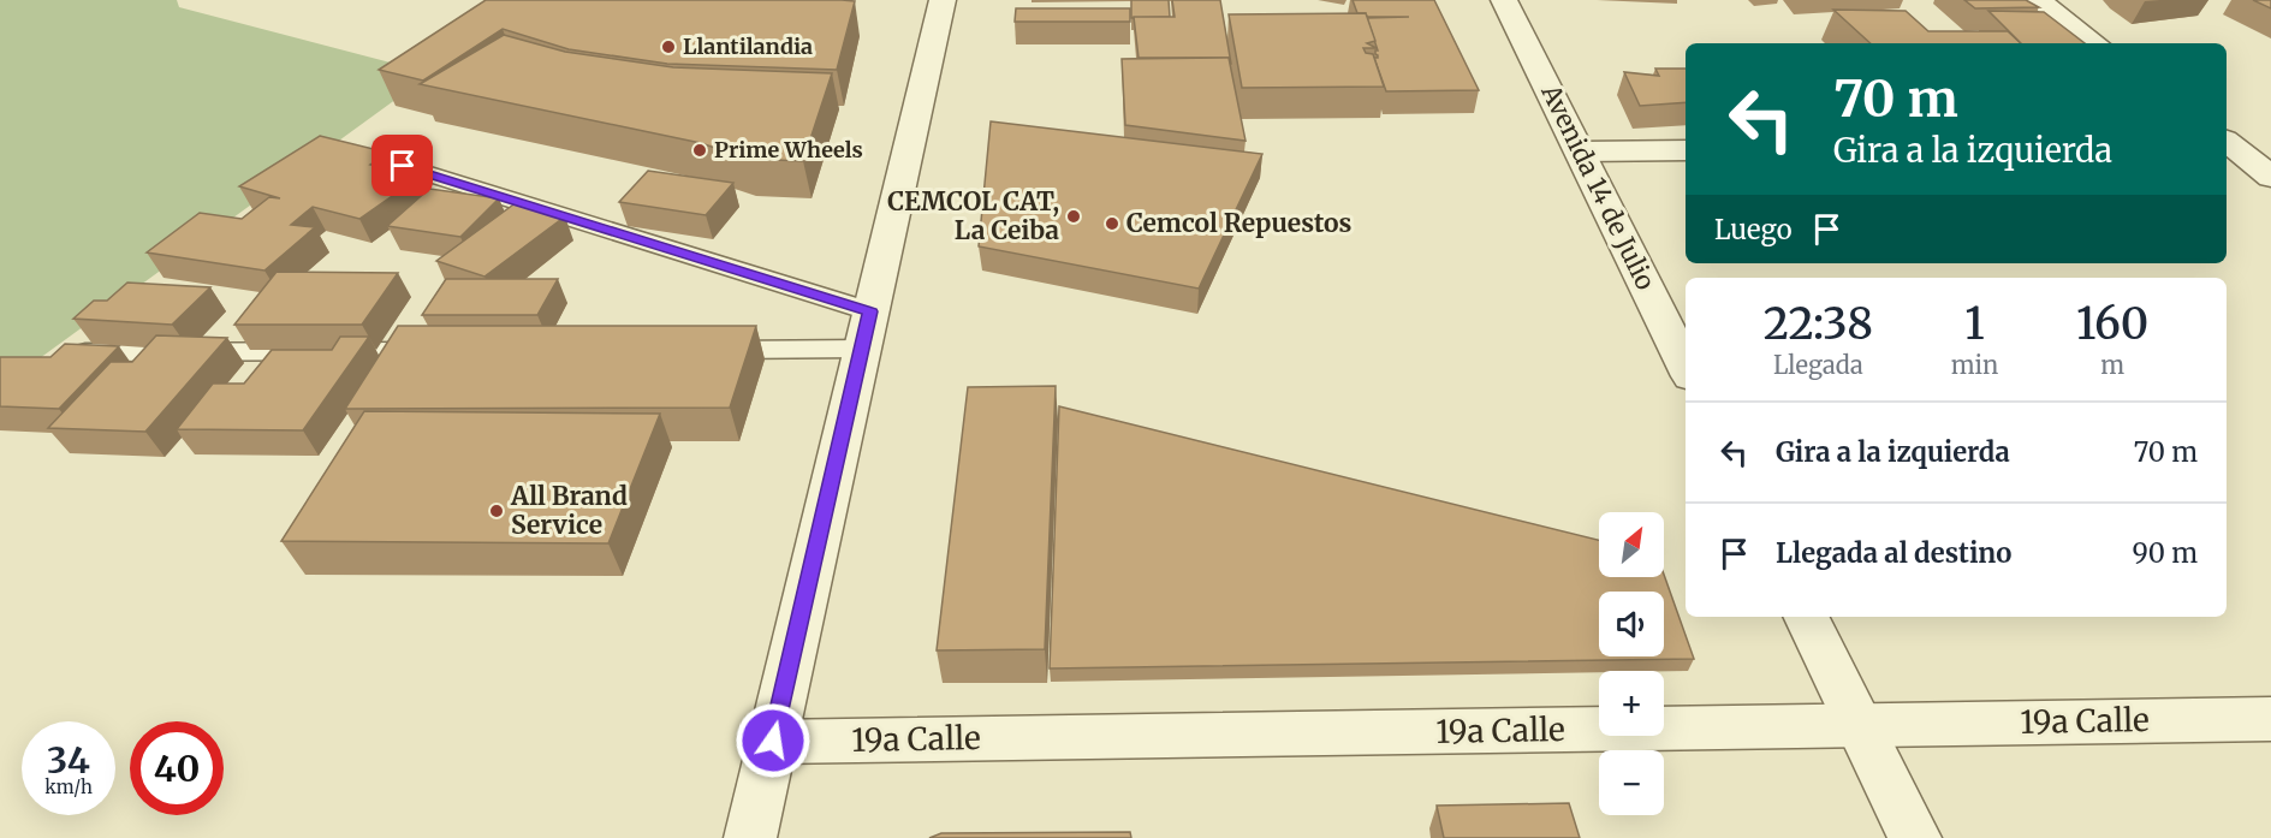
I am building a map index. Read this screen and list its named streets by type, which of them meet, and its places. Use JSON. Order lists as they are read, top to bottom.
{
  "streets": {
    "street": ["Avenida 14 de Julio", "19a Calle"]
  },
  "places": [
    "Llantilandia",
    "Prime Wheels",
    "CEMCOL CAT, La Ceiba",
    "Cemcol Repuestos",
    "All Brand Service"
  ],
  "north": "top right",
  "page": {
    "turn": ["70 m", "Gira a la izquierda"],
    "then": "Luego",
    "eta": [
      "22:38",
      "Llegada",
      "1",
      "min",
      "160",
      "m"
    ],
    "list": [
      {
        "name": "Gira a la izquierda",
        "value": "70 m"
      },
      {
        "name": "Llegada al destino",
        "value": "90 m"
      }
    ],
    "map_buttons": ["+", "−"],
    "speed": "34 km/h",
    "limit": "40"
  }
}
